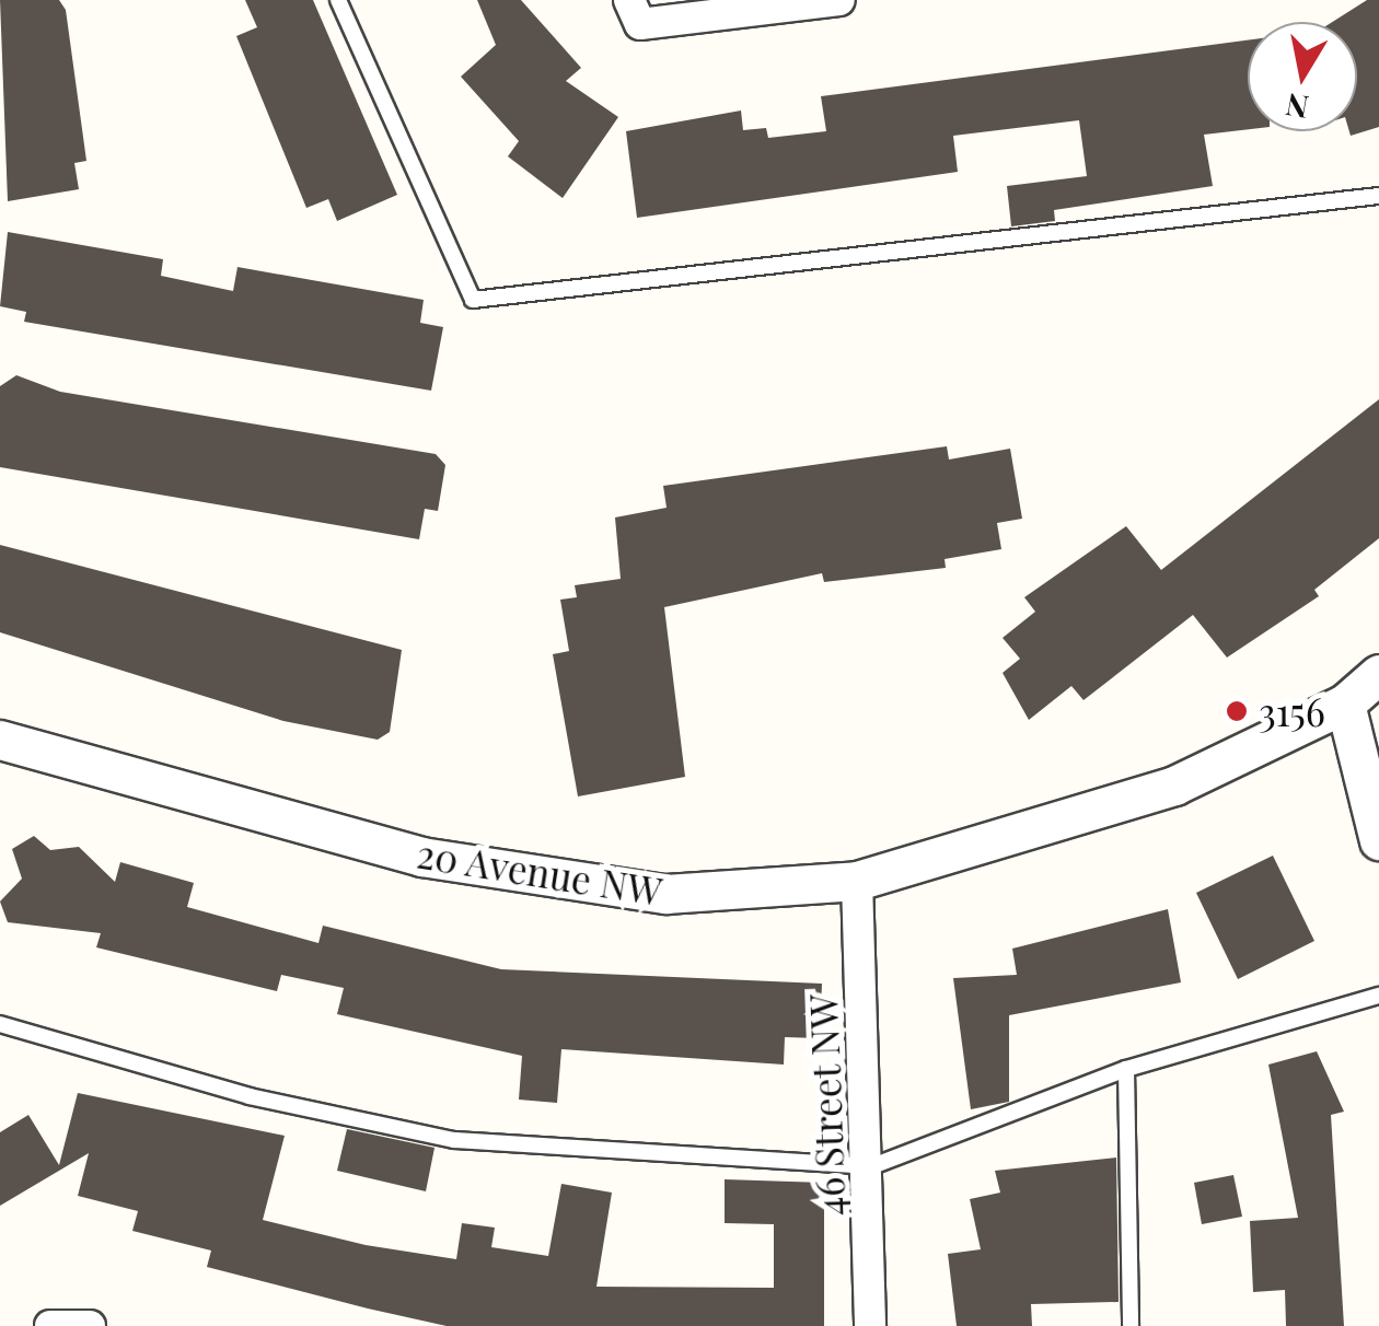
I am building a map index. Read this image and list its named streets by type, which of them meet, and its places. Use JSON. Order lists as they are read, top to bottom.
{
  "streets": {
    "street": ["20 Avenue NW", "46 Street NW"]
  },
  "crossings": [
    ["20 Avenue NW", "46 Street NW"]
  ],
  "places": ["3156"],
  "north": "bottom"
}
